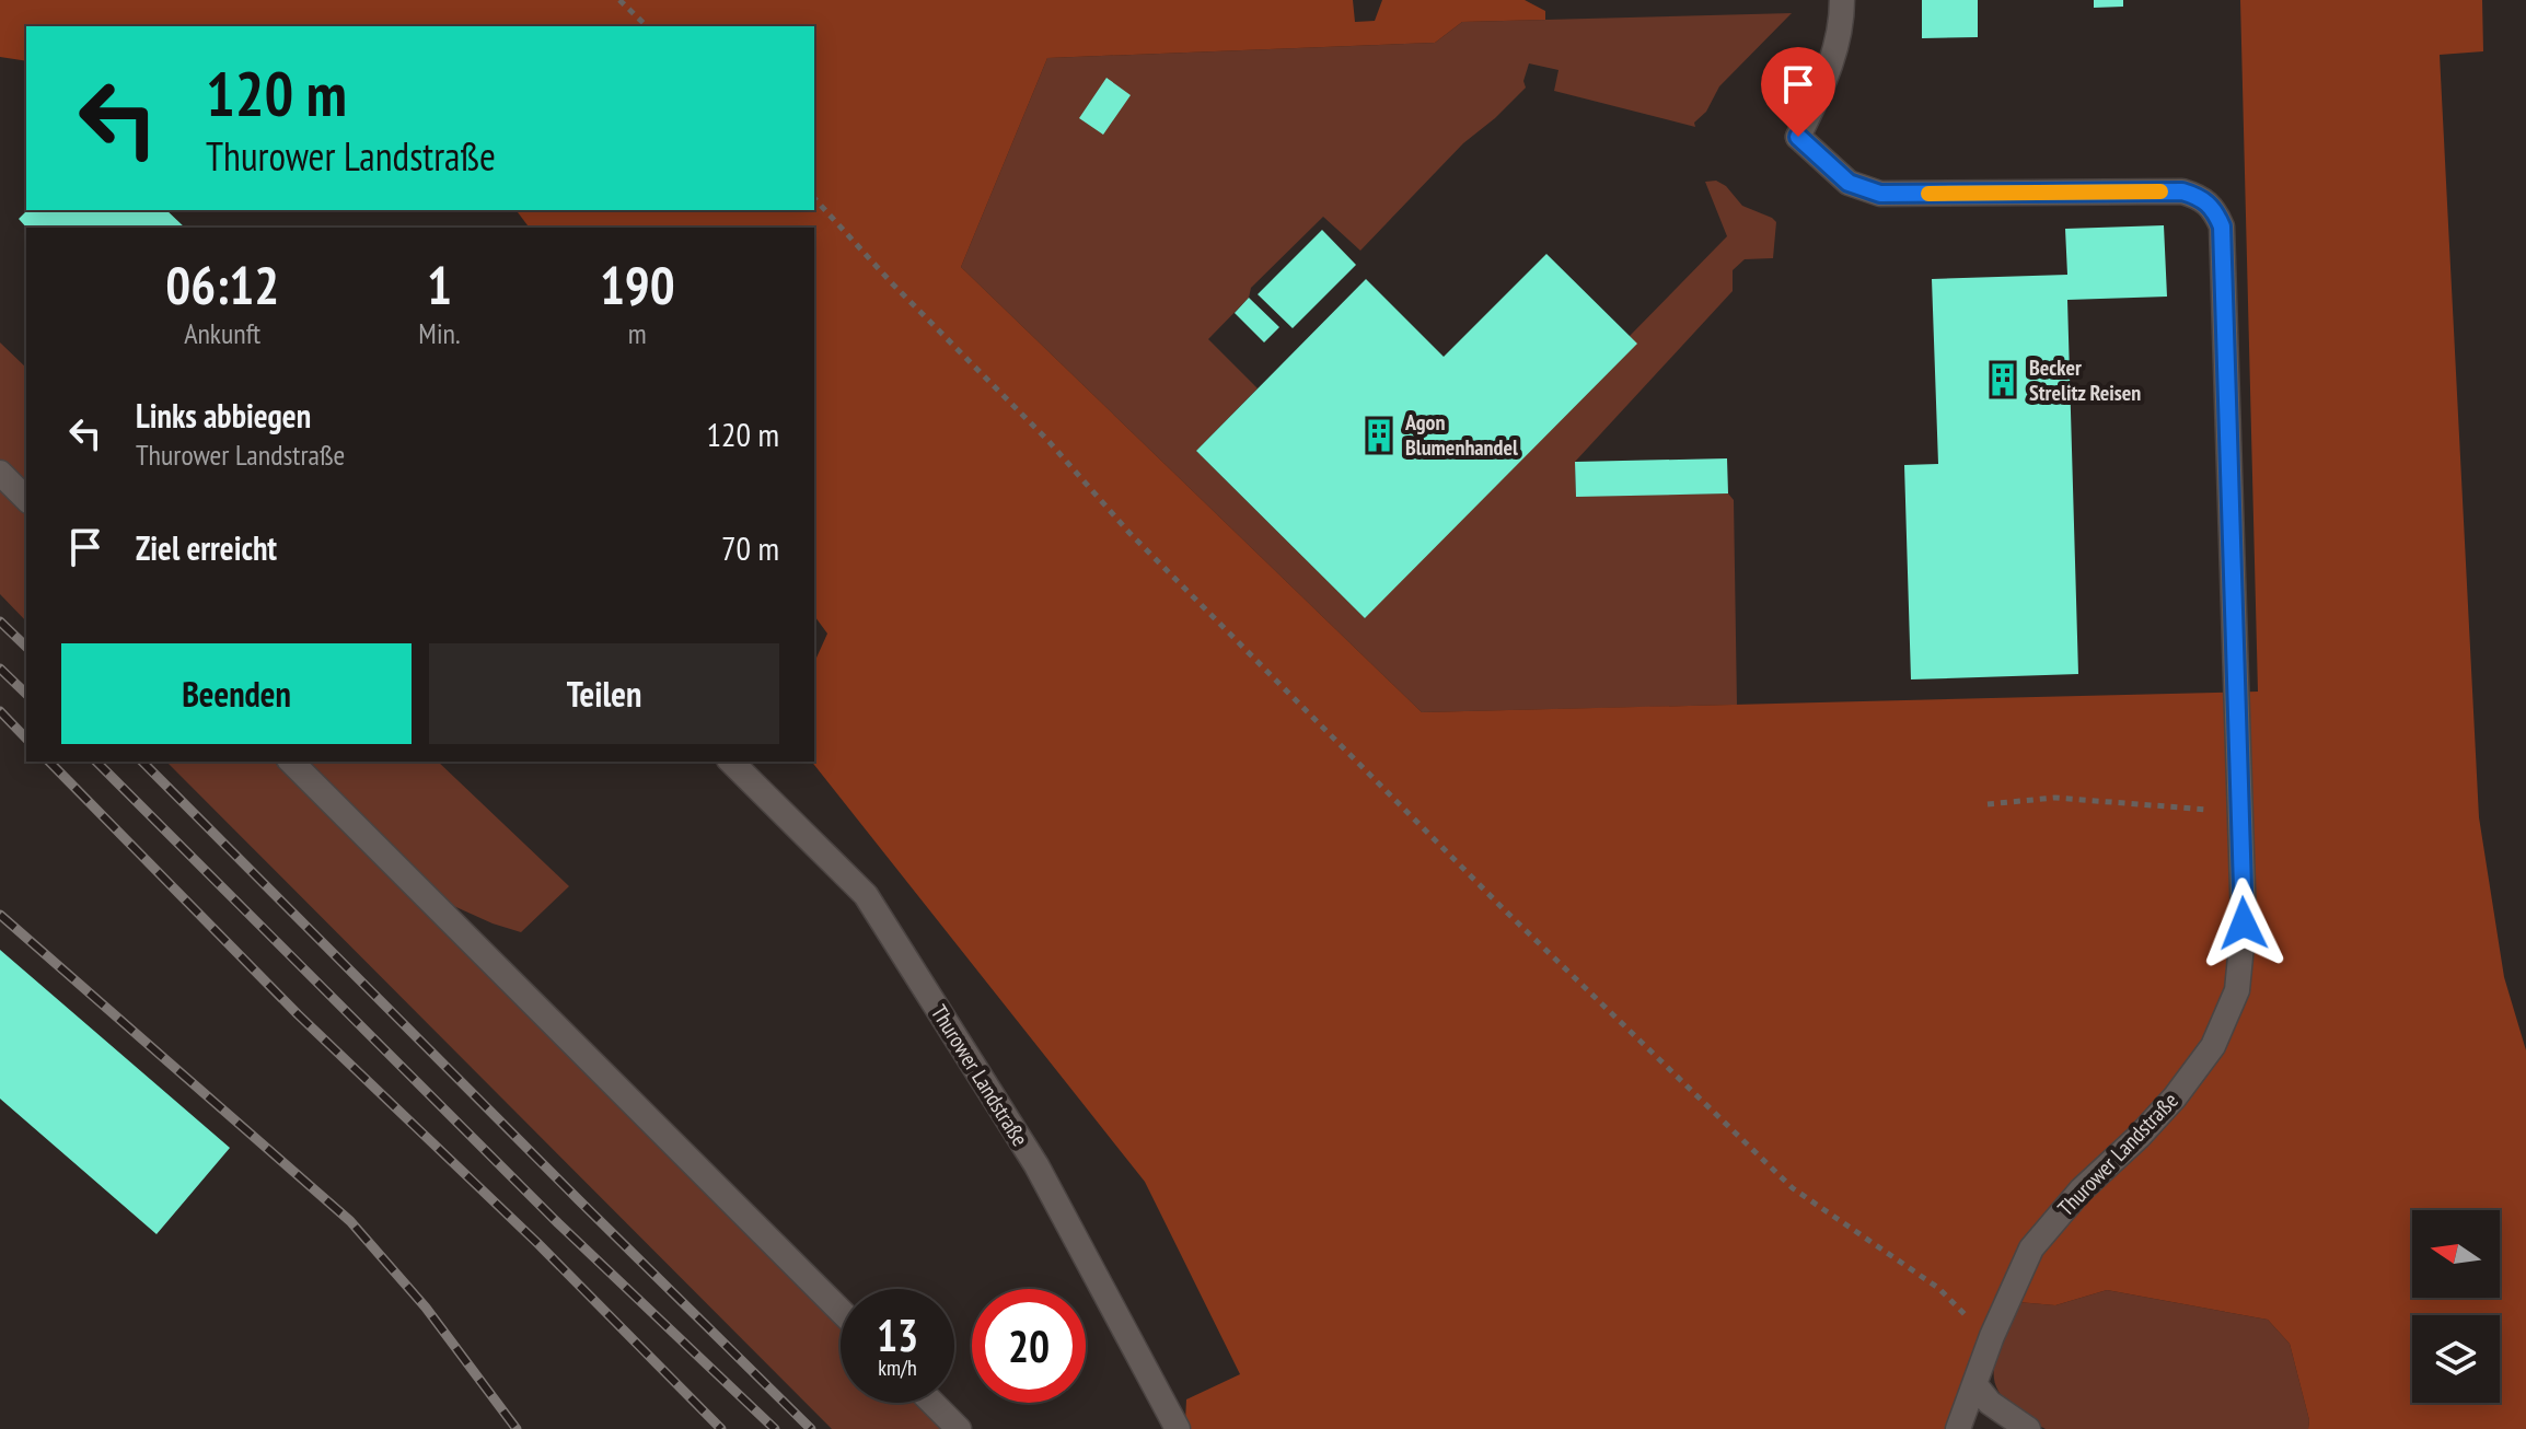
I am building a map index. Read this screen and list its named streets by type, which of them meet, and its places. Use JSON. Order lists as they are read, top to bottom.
{
  "streets": {
    "street": ["Thurower Landstraße"]
  },
  "places": {
    "building": ["Becker Strelitz Reisen", "Agon Blumenhandel"]
  },
  "north": "left",
  "page": {
    "turn": ["120 m", "Thurower Landstraße"],
    "eta": [
      "06:12",
      "Ankunft",
      "1",
      "Min.",
      "190",
      "m"
    ],
    "list": [
      {
        "name": "Links abbiegen",
        "note": "Thurower Landstraße",
        "value": "120 m"
      },
      {
        "name": "Ziel erreicht",
        "value": "70 m"
      }
    ],
    "buttons": ["Beenden", "Teilen"],
    "speed": "13 km/h",
    "limit": "20"
  }
}
